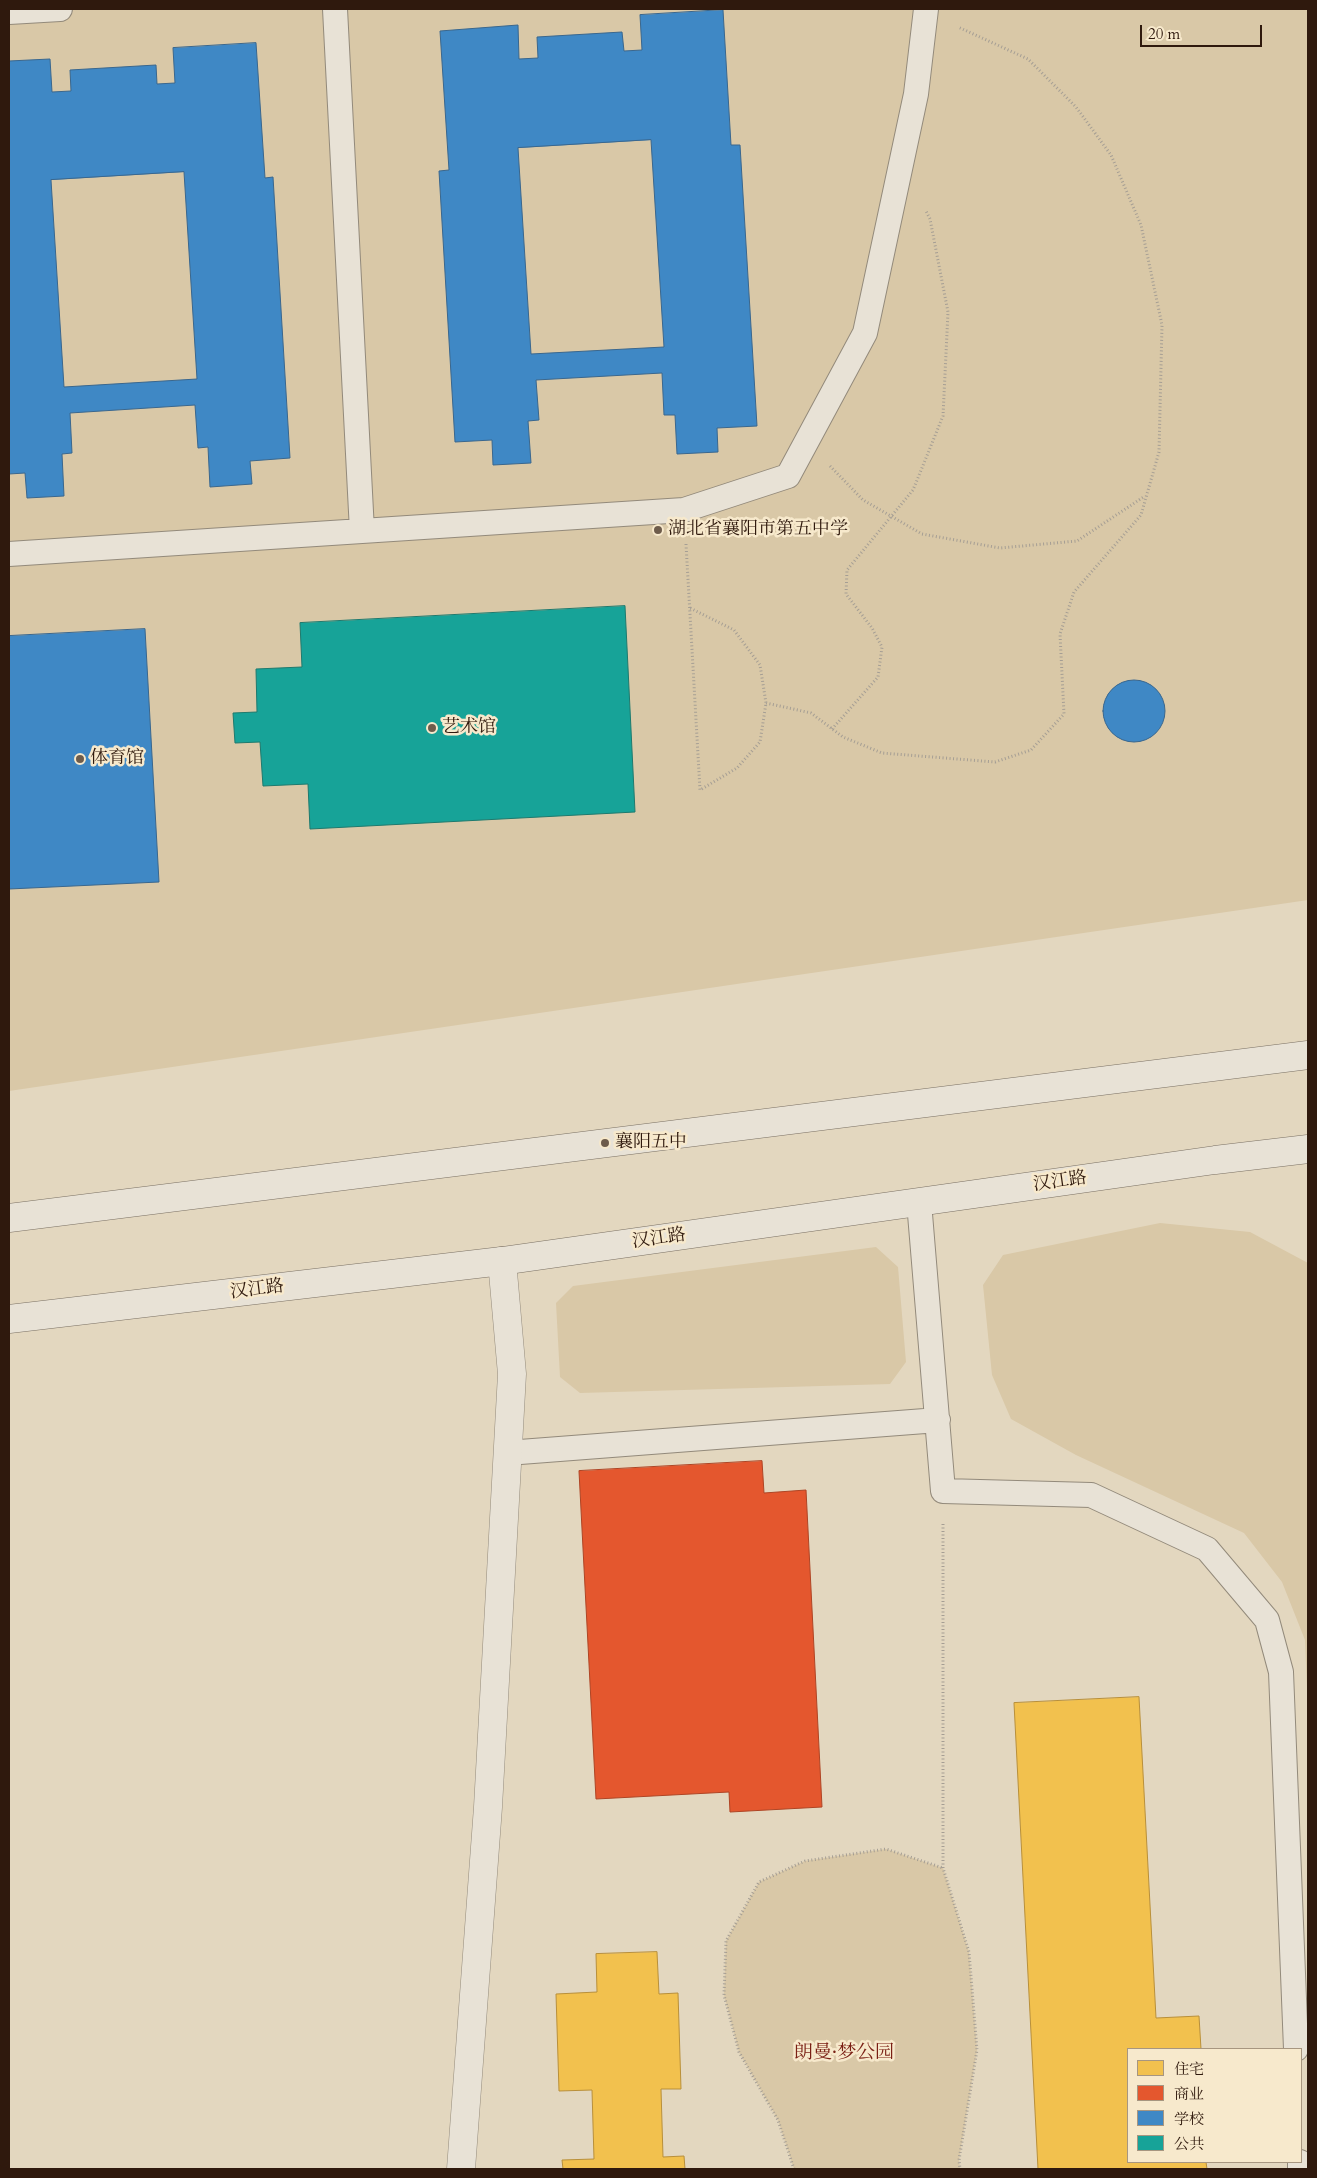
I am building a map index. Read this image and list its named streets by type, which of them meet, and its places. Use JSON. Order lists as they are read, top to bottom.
{
  "streets": {
    "main road": ["汉江路"]
  },
  "districts": ["朗曼·梦公园"],
  "places": [
    "湖北省襄阳市第五中学",
    "艺术馆",
    "体育馆",
    "襄阳五中"
  ],
  "legend": [
    "住宅",
    "商业",
    "学校",
    "公共"
  ],
  "scale_bar": "20 m"
}
